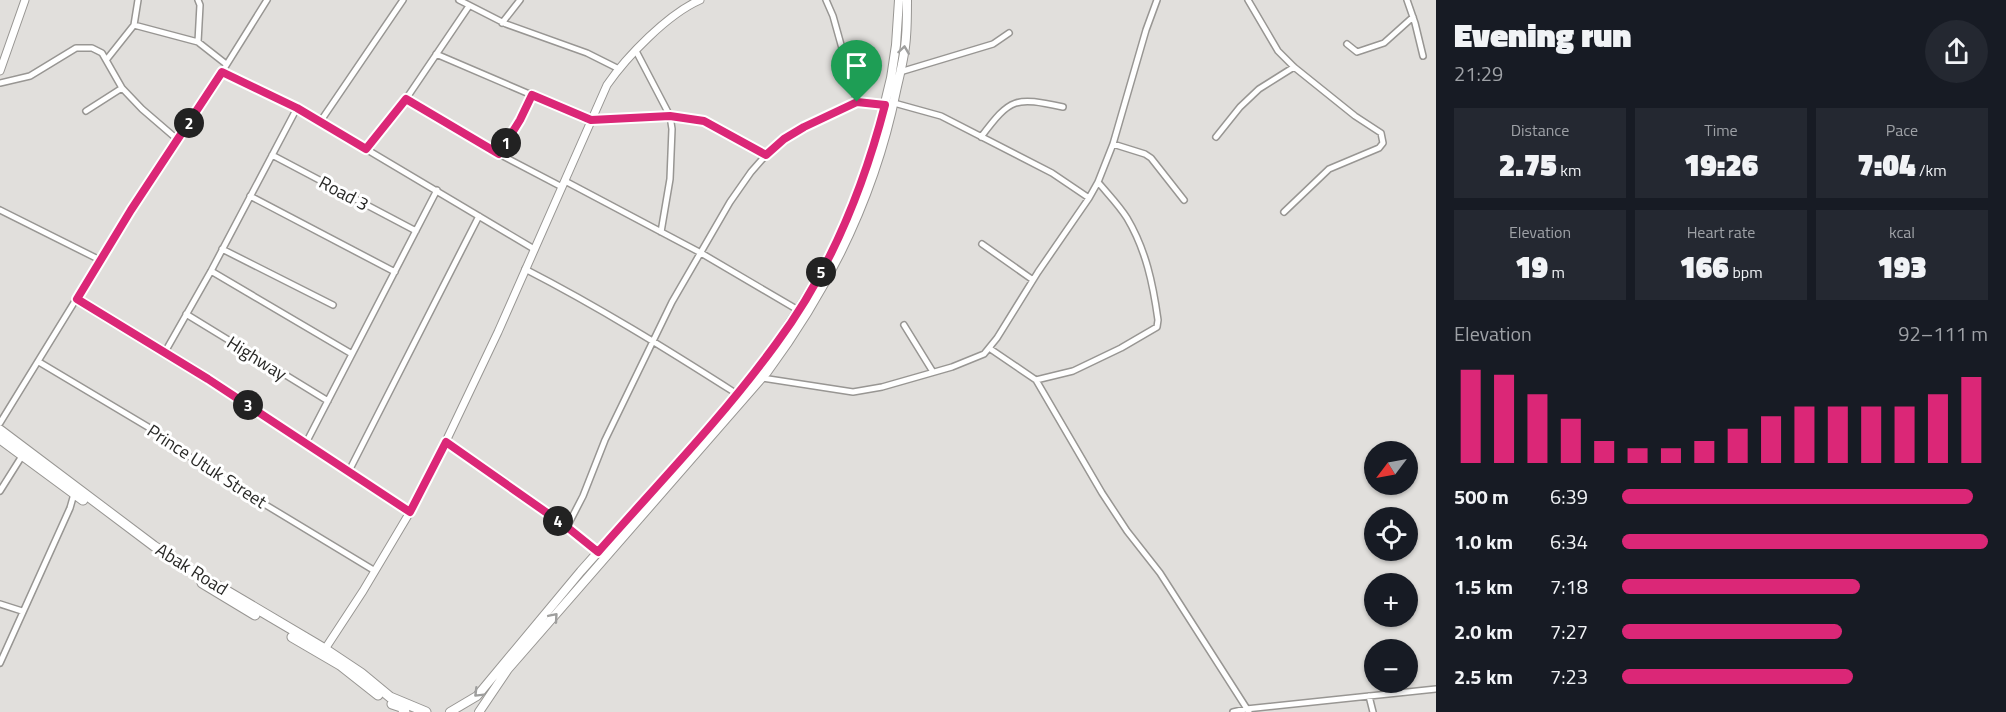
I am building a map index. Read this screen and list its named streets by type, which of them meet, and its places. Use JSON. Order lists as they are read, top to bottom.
{
  "streets": {
    "highway": ["Abak Road"],
    "street": ["Road 3", "Highway", "Prince Utuk Street"]
  },
  "north": "bottom left",
  "page": {
    "heading": ["Evening run", "21:29"],
    "stats": [
      ["Distance", "2.75 km"],
      ["Time", "19:26"],
      ["Pace", "7:04 /km"],
      ["Elevation", "19 m"],
      ["Heart rate", "166 bpm"],
      ["kcal", "193"]
    ],
    "pins": [
      "2",
      "1",
      "5",
      "3",
      "4"
    ],
    "chart": ["Elevation", "92–111 m"],
    "map_buttons": ["+", "−"],
    "list": [
      {
        "name": "500 m",
        "note": "6:39"
      },
      {
        "name": "1.0 km",
        "note": "6:34"
      },
      {
        "name": "1.5 km",
        "note": "7:18"
      },
      {
        "name": "2.0 km",
        "note": "7:27"
      },
      {
        "name": "2.5 km",
        "note": "7:23"
      }
    ]
  }
}
